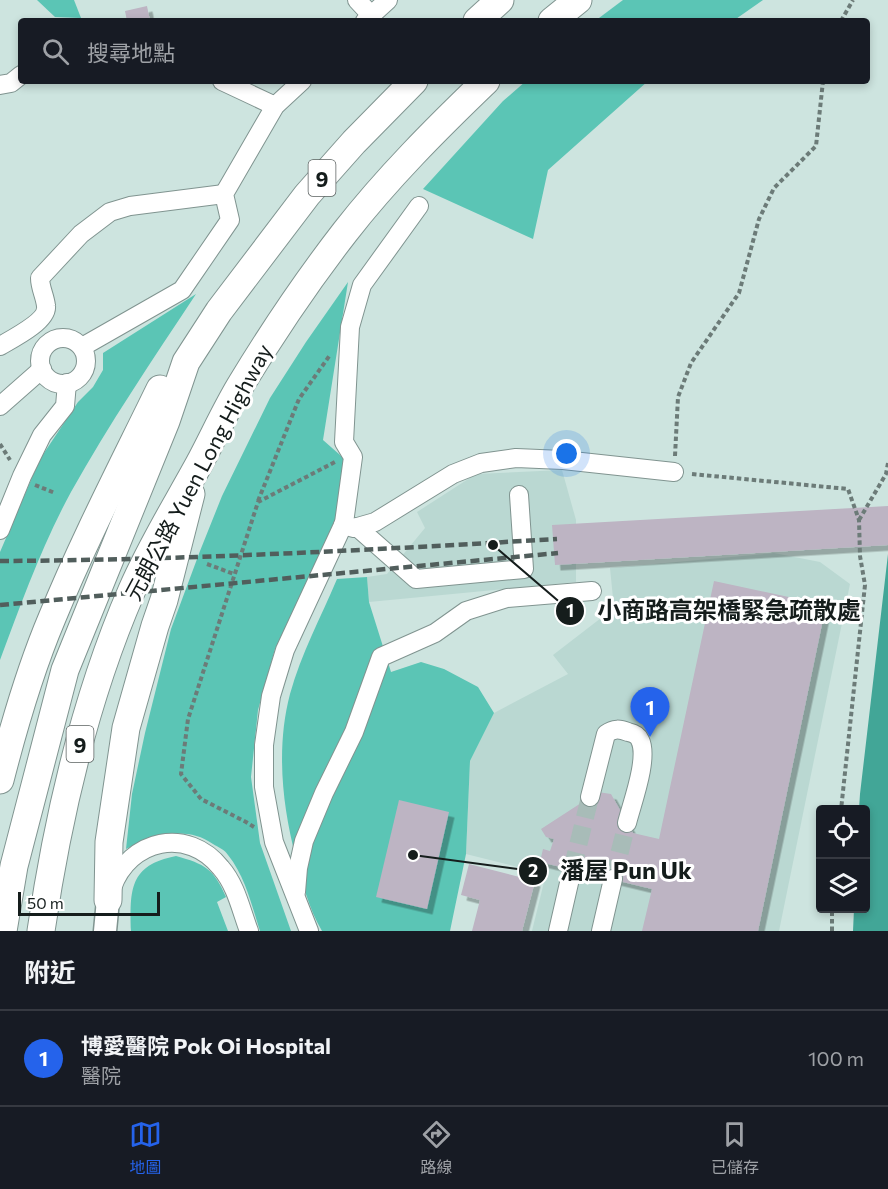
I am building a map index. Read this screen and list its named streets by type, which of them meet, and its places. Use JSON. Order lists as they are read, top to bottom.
{
  "streets": {
    "highway": ["9", "元朗公路 Yuen Long Highway"]
  },
  "places": ["小商路高架橋緊急疏散處", "潘屋 Pun Uk"],
  "scale_bar": "50 m",
  "page": {
    "search": "搜尋地點",
    "pins": "1",
    "scale": "50 m",
    "heading": "附近",
    "list": [
      {
        "mark": "1",
        "name": "博愛醫院 Pok Oi Hospital",
        "note": "醫院",
        "value": "100 m"
      }
    ],
    "nav": ["地圖", "路線", "已儲存"]
  }
}
